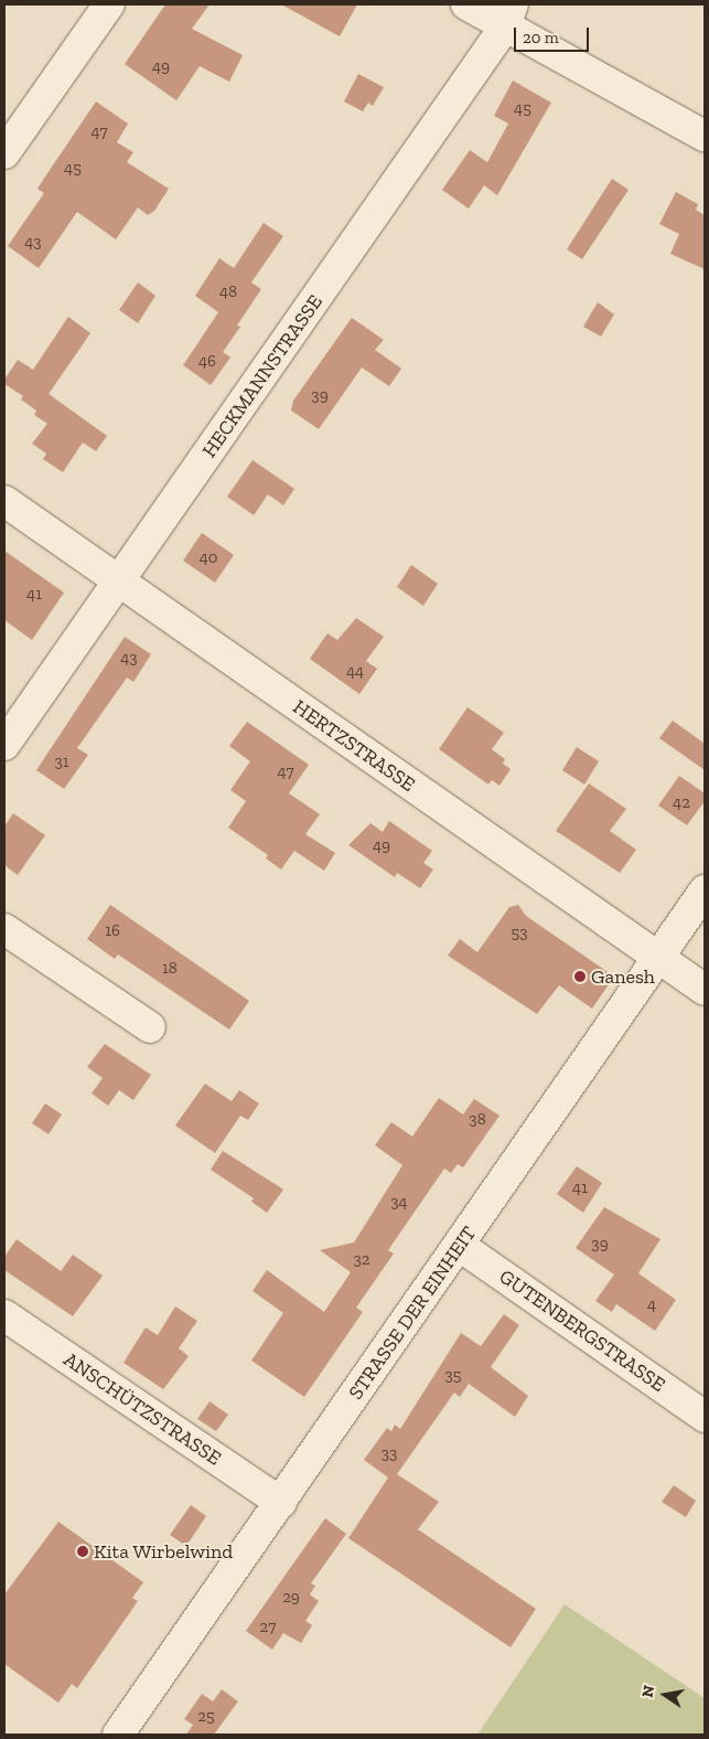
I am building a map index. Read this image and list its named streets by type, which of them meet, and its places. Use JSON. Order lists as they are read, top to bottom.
{
  "streets": {
    "street": [
      "HECKMANNSTRASSE",
      "HERTZSTRASSE",
      "STRASSE DER EINHEIT",
      "GUTENBERGSTRASSE",
      "ANSCHÜTZSTRASSE"
    ]
  },
  "crossings": [
    ["HECKMANNSTRASSE", "HERTZSTRASSE"],
    ["HERTZSTRASSE", "STRASSE DER EINHEIT"],
    ["STRASSE DER EINHEIT", "GUTENBERGSTRASSE"],
    ["STRASSE DER EINHEIT", "ANSCHÜTZSTRASSE"]
  ],
  "places": ["Ganesh", "Kita Wirbelwind"],
  "house_numbers": [
    "49",
    "45",
    "47",
    "45",
    "43",
    "48",
    "46",
    "39",
    "40",
    "41",
    "43",
    "44",
    "31",
    "47",
    "42",
    "49",
    "16",
    "53",
    "18",
    "38",
    "41",
    "34",
    "39",
    "32",
    "4",
    "35",
    "33",
    "29",
    "27",
    "25"
  ],
  "scale_bar": "20 m",
  "north": "left"
}
